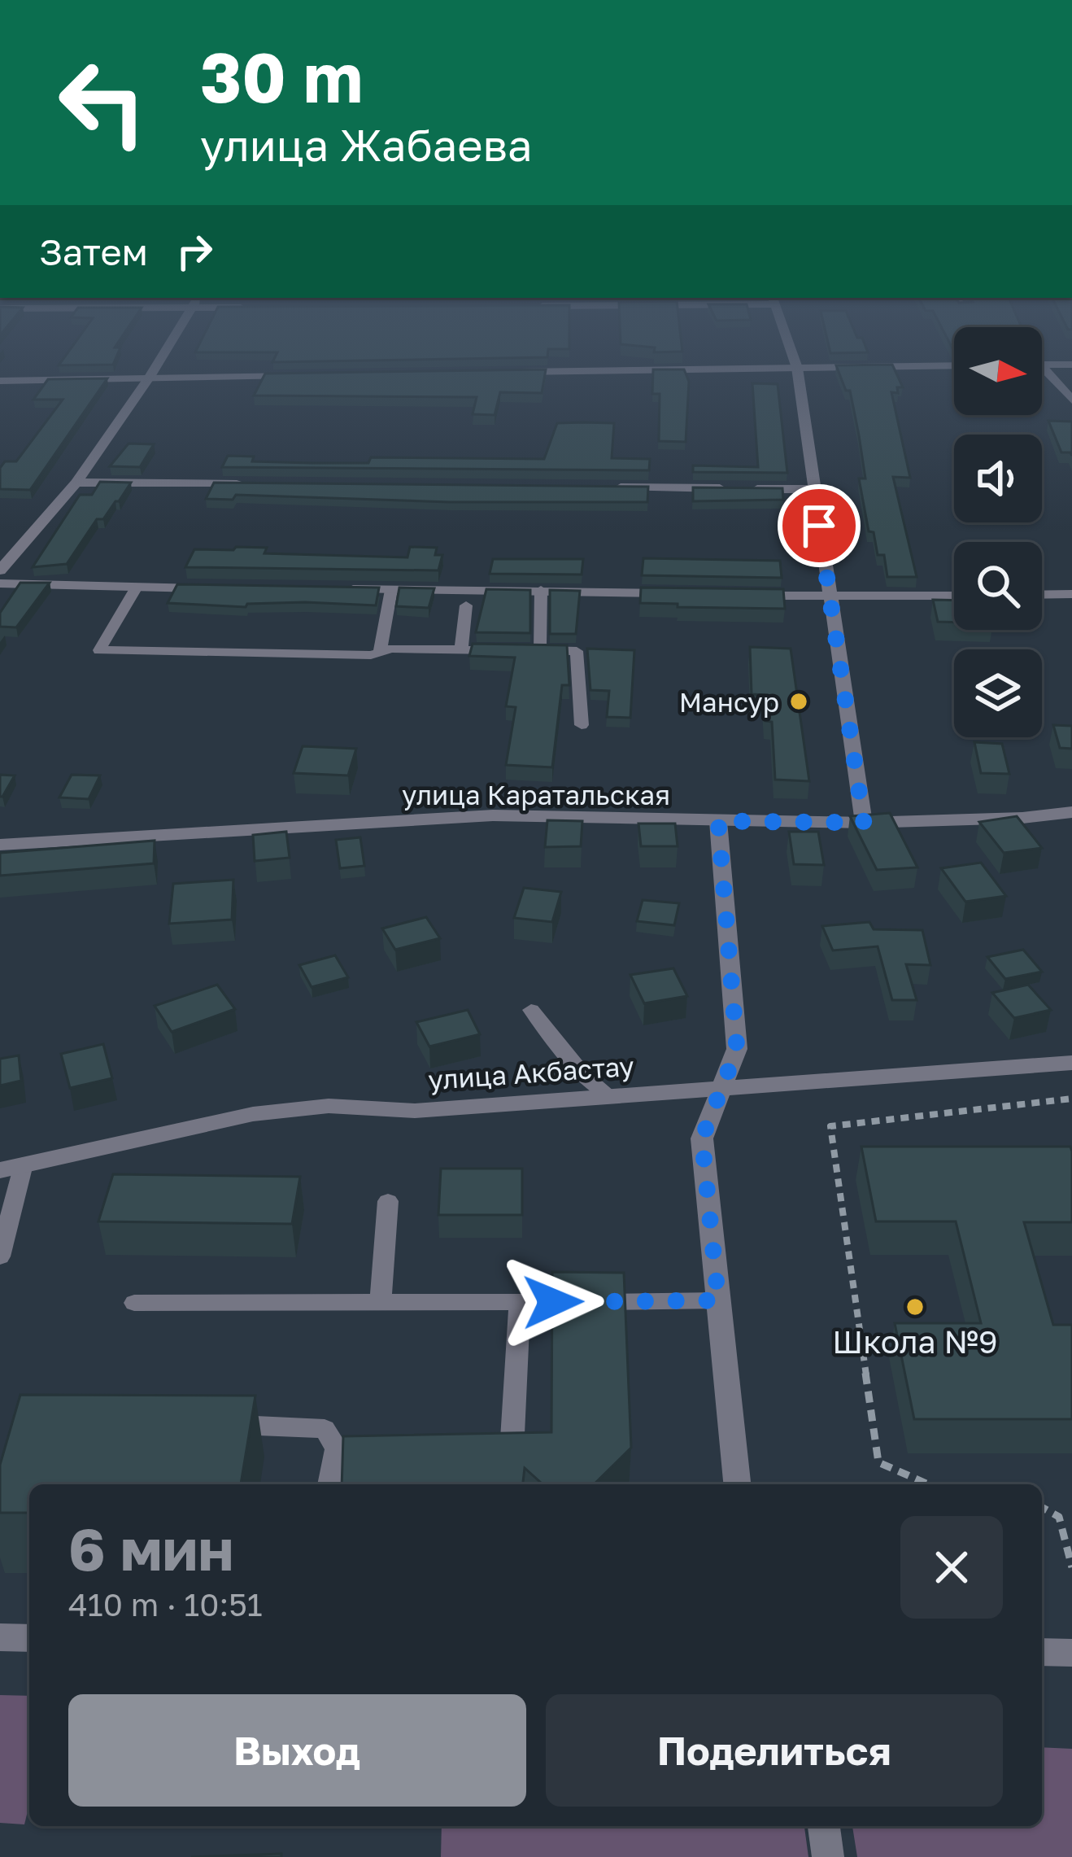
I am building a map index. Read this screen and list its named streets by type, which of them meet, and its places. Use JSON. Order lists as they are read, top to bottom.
{
  "streets": {
    "street": ["улица Каратальская", "улица Акбастау"]
  },
  "places": ["Мансур", "Школа №9"],
  "north": "right",
  "page": {
    "turn": ["30 m", "улица Жабаева"],
    "then": "Затем",
    "heading": ["6 мин", "410 m · 10:51"],
    "buttons": ["Выход", "Поделиться"]
  }
}
